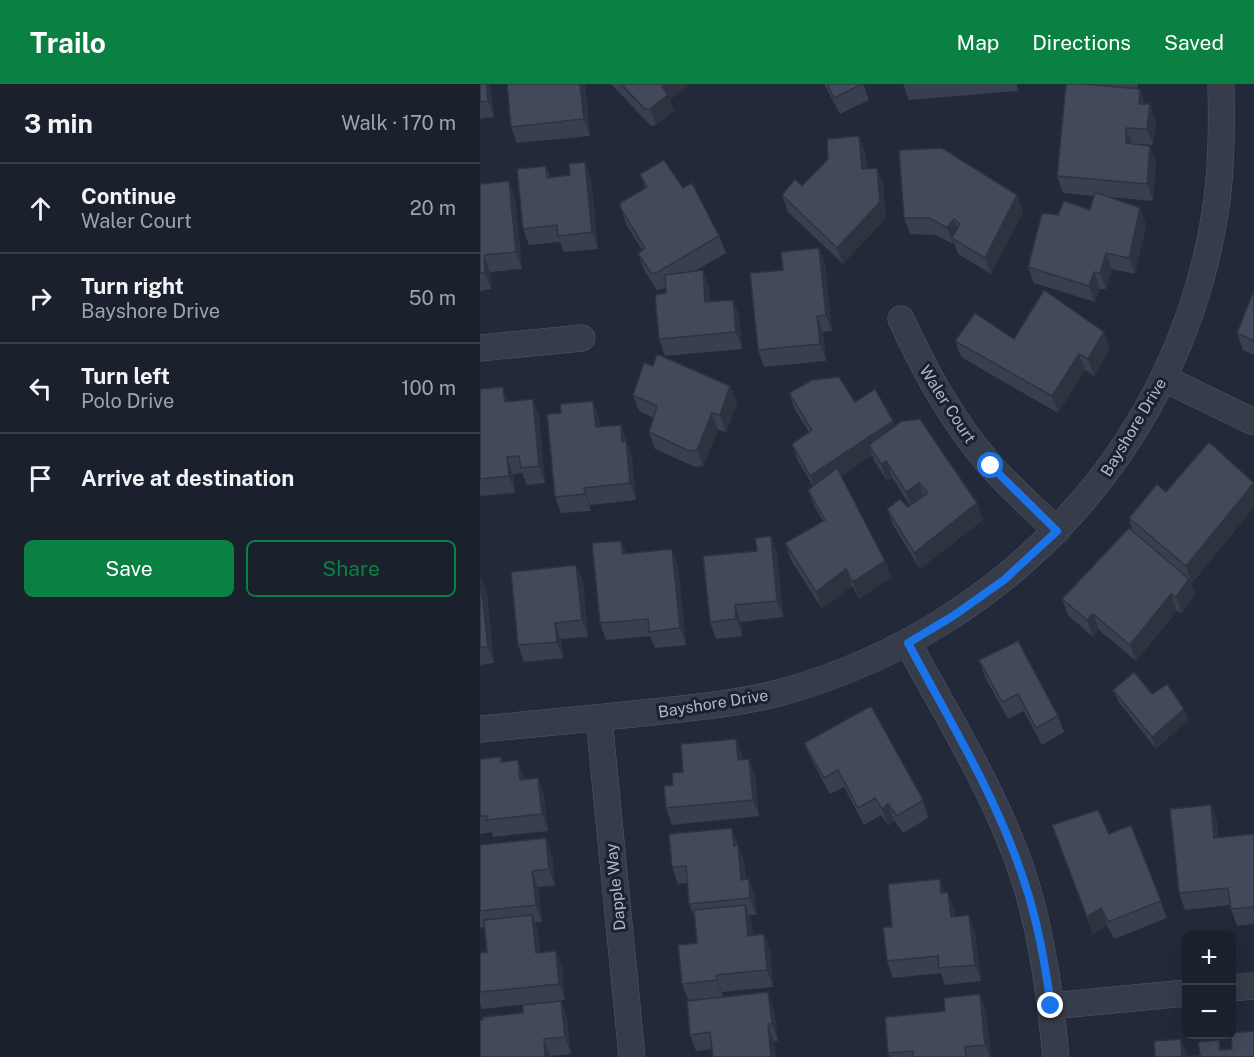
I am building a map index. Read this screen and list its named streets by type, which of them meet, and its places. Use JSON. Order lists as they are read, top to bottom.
{
  "streets": {
    "street": ["Waler Court", "Bayshore Drive", "Dapple Way"]
  },
  "crossings": [
    ["Waler Court", "Bayshore Drive"],
    ["Bayshore Drive", "Dapple Way"]
  ],
  "page": {
    "header": "Trailo",
    "nav": ["Map", "Directions", "Saved"],
    "heading": ["3 min", "Walk · 170 m"],
    "list": [
      ["Continue", "Waler Court", "20 m"],
      ["Turn right", "Bayshore Drive", "50 m"],
      ["Turn left", "Polo Drive", "100 m"],
      "Arrive at destination"
    ],
    "buttons": ["Save", "Share"],
    "map_buttons": ["+", "−"]
  }
}
